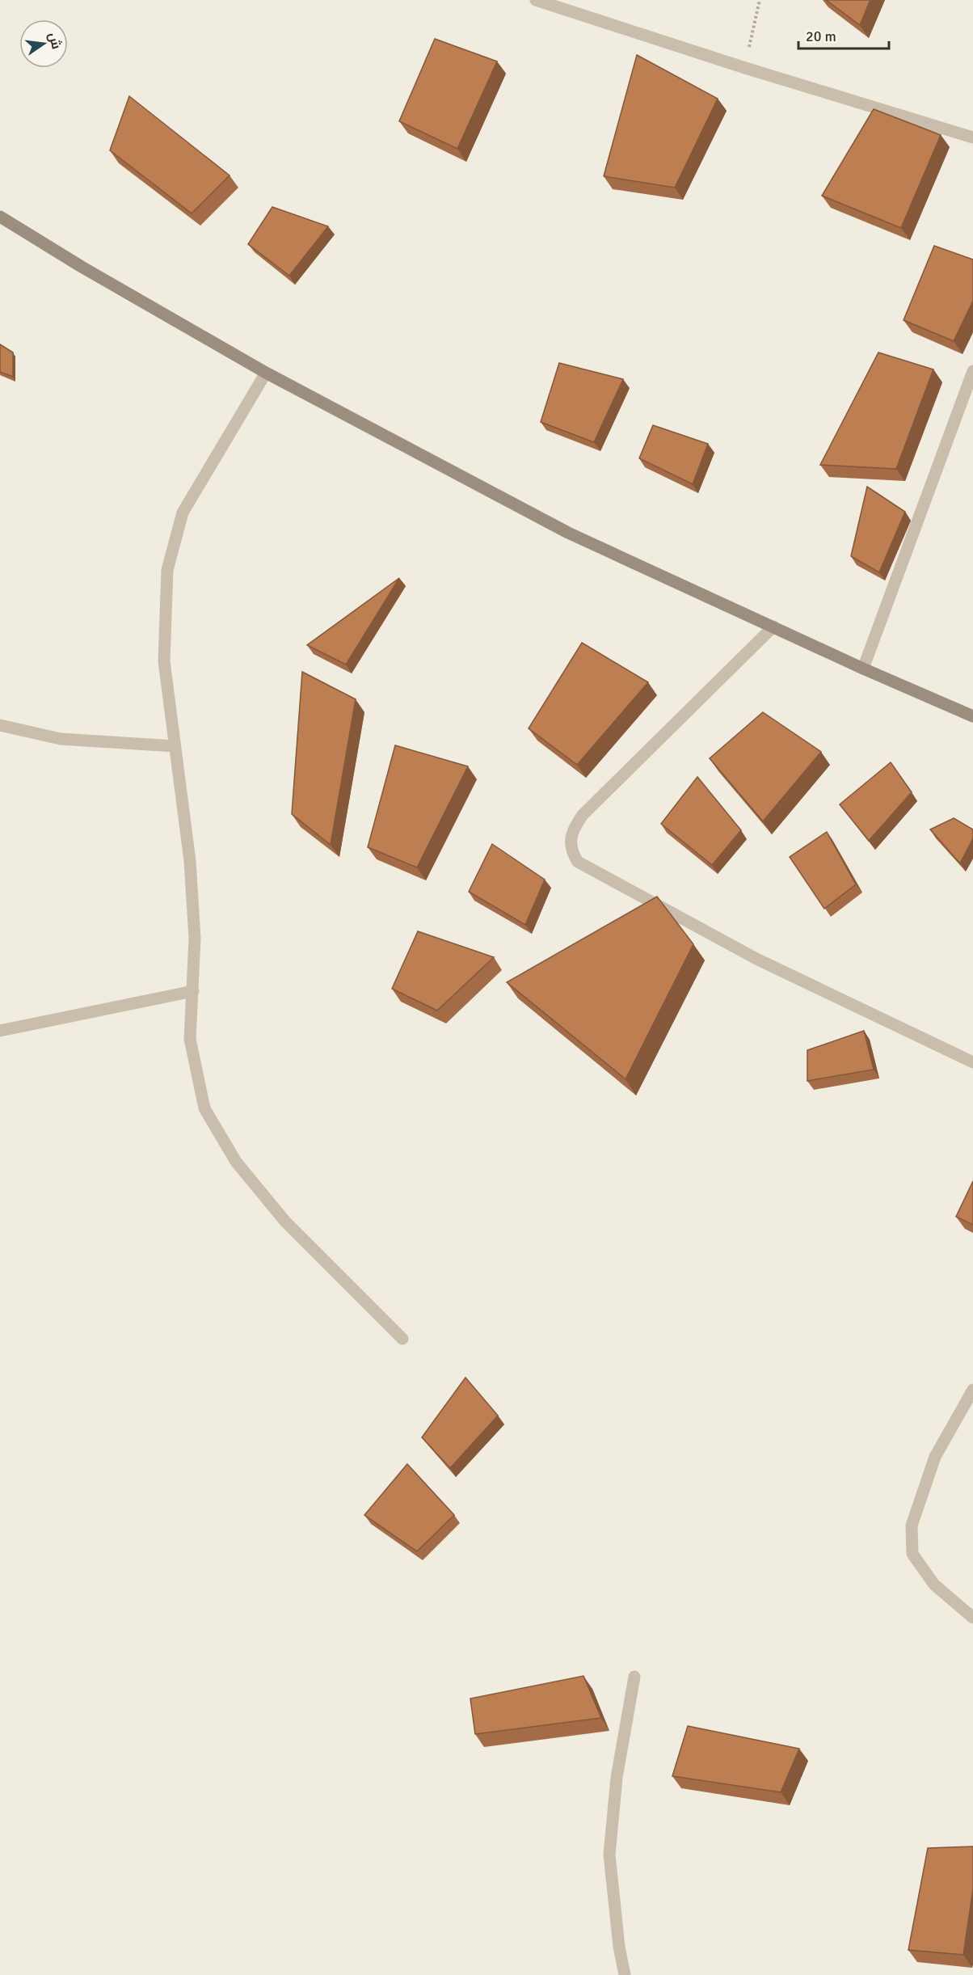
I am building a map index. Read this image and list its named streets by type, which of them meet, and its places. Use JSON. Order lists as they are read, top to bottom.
{
  "scale_bar": "20 m",
  "north": "right"
}
